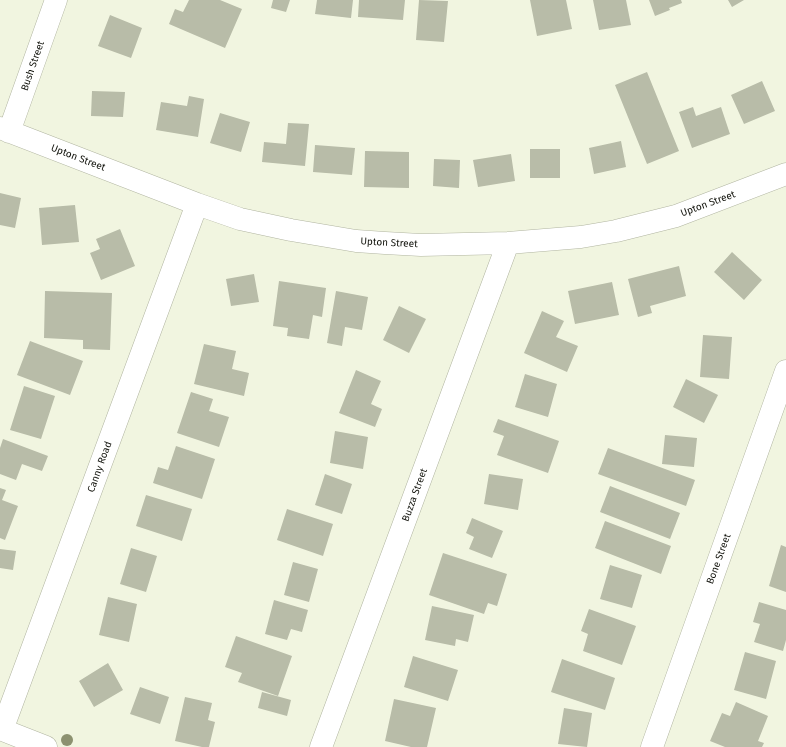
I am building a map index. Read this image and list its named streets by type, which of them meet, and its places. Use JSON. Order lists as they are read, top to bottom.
{
  "streets": {
    "street": [
      "Bush Street",
      "Upton Street",
      "Canny Road",
      "Buzza Street",
      "Bone Street"
    ]
  },
  "crossings": [
    ["Bush Street", "Upton Street"],
    ["Upton Street", "Canny Road"],
    ["Upton Street", "Buzza Street"]
  ]
}
